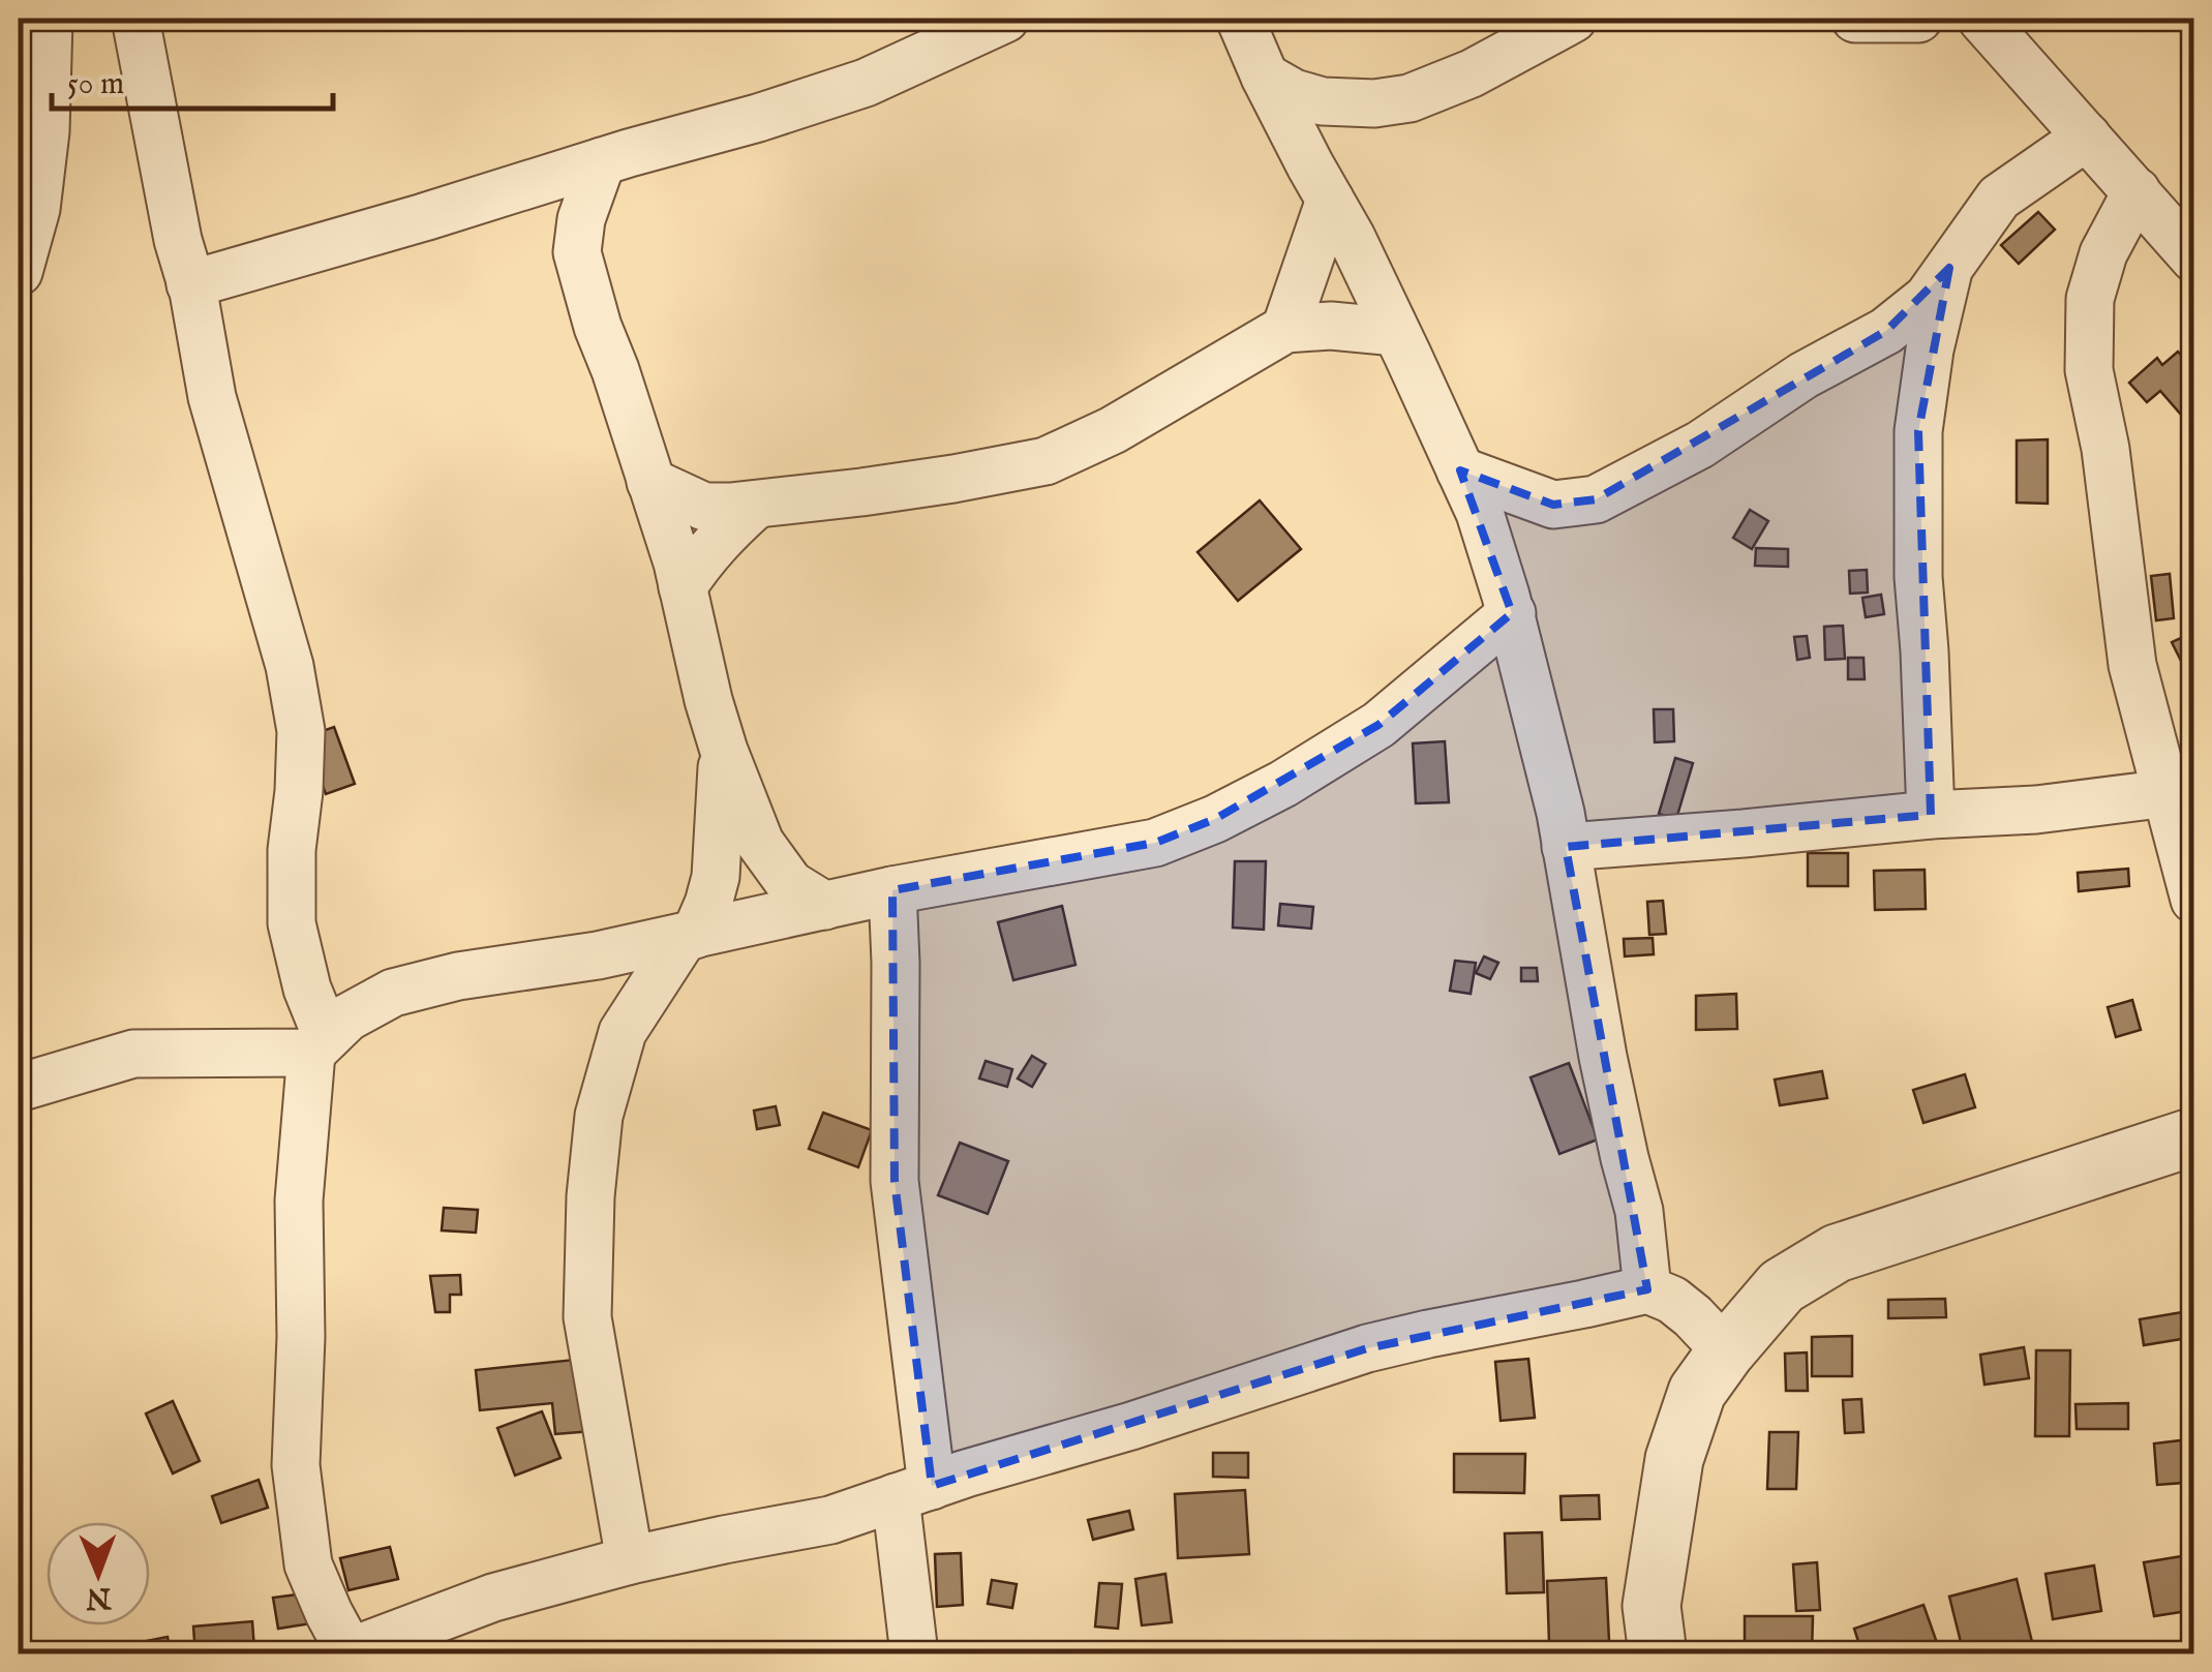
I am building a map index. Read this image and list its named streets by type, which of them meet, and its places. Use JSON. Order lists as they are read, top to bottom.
{
  "scale_bar": "50 m",
  "north": "bottom"
}
